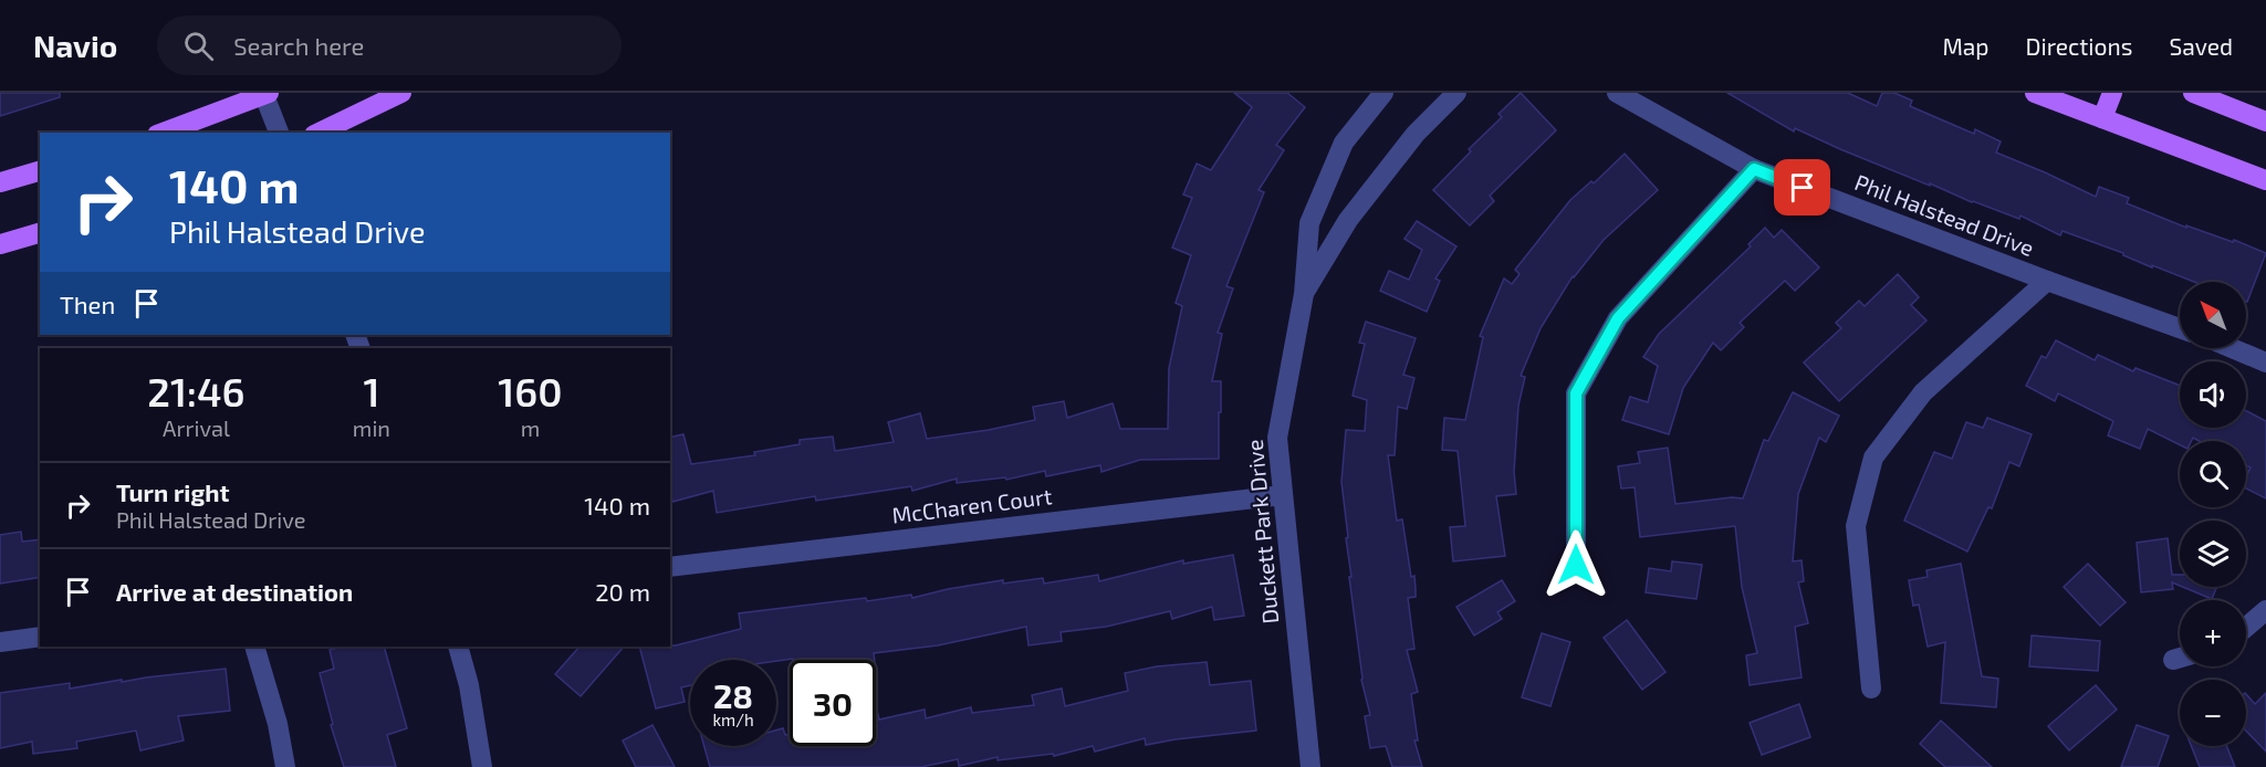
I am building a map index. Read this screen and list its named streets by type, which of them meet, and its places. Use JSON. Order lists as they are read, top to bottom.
{
  "streets": {
    "street": ["Phil Halstead Drive", "McCharen Court", "Duckett Park Drive"]
  },
  "crossings": [
    ["McCharen Court", "Duckett Park Drive"]
  ],
  "north": "top left",
  "page": {
    "header": "Navio",
    "search": "Search here",
    "nav": ["Map", "Directions", "Saved"],
    "turn": ["140 m", "Phil Halstead Drive"],
    "then": "Then",
    "map_buttons": ["+", "−"],
    "eta": [
      "21:46",
      "Arrival",
      "1",
      "min",
      "160",
      "m"
    ],
    "list": [
      {
        "name": "Turn right",
        "note": "Phil Halstead Drive",
        "value": "140 m"
      },
      {
        "name": "Arrive at destination",
        "value": "20 m"
      }
    ],
    "speed": "28 km/h",
    "limit": "30"
  }
}
